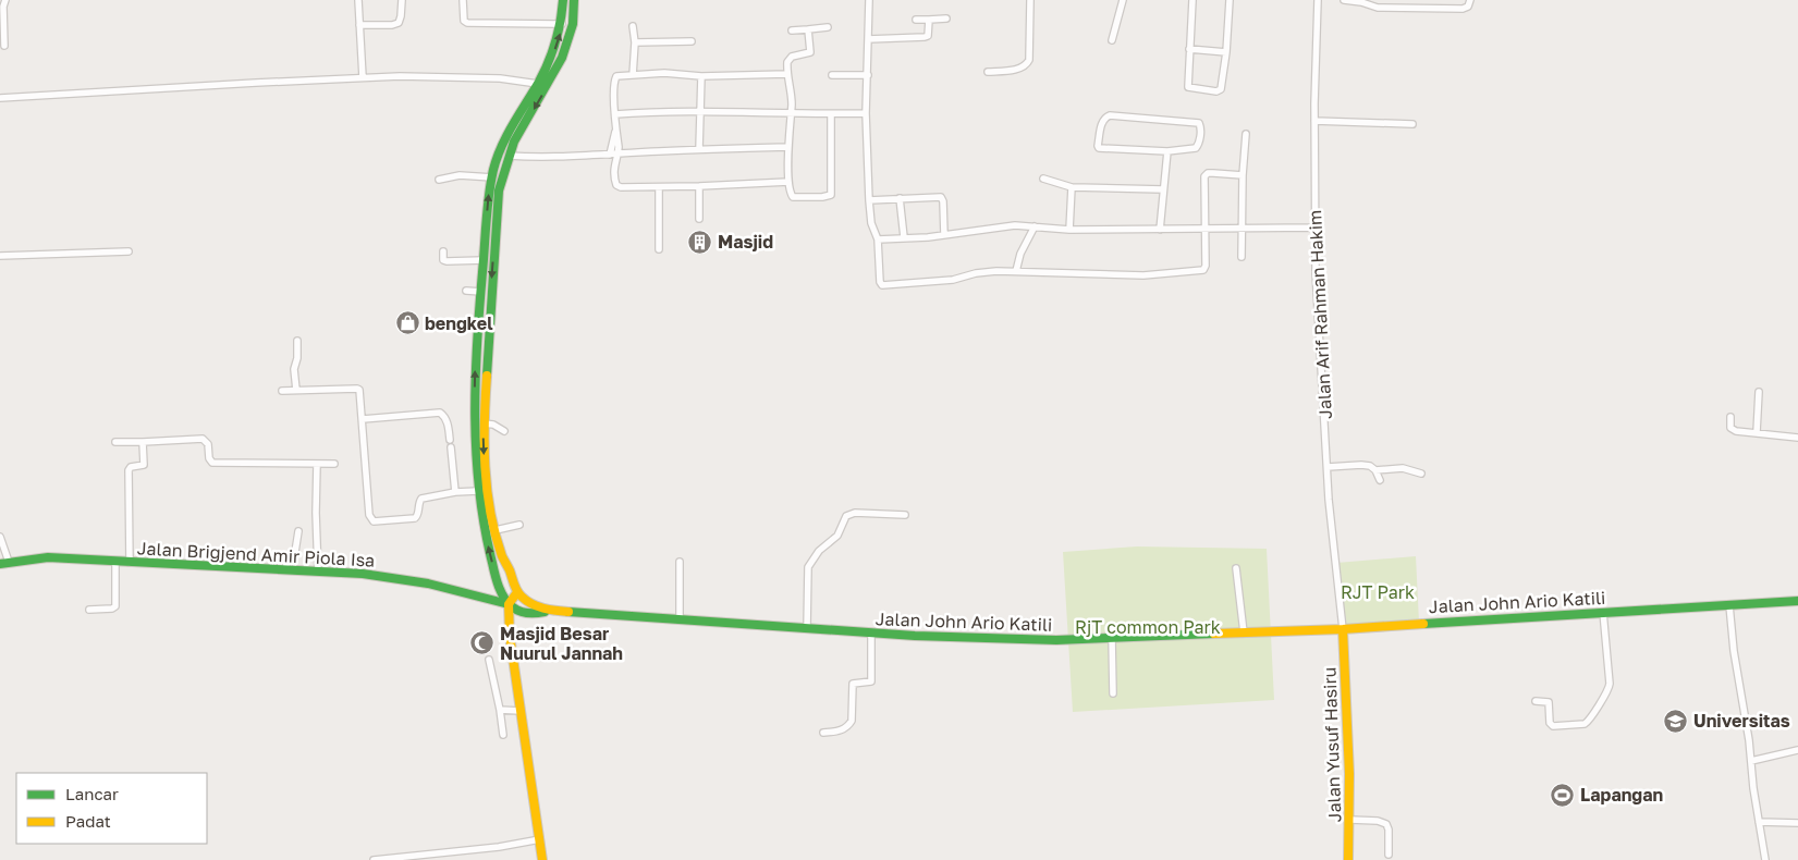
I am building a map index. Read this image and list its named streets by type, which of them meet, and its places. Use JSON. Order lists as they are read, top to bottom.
{
  "streets": {
    "main road": ["Jalan Brigjend Amir Piola Isa", "Jalan John Ario Katili", "Jalan Yusuf Hasiru"],
    "street": ["Jalan Arif Rahman Hakim"]
  },
  "crossings": [
    ["Jalan Arif Rahman Hakim", "Jalan John Ario Katili"],
    ["Jalan Arif Rahman Hakim", "Jalan Yusuf Hasiru"],
    ["Jalan Brigjend Amir Piola Isa", "Jalan John Ario Katili"],
    ["Jalan John Ario Katili", "Jalan Yusuf Hasiru"]
  ],
  "parks": ["RJT Park", "RjT common Park"],
  "places": {
    "building": ["Masjid"],
    "shop": ["bengkel"],
    "mosque": ["Masjid Besar Nuurul Jannah"],
    "school or university": ["Universitas"],
    "sports": ["Lapangan"]
  },
  "legend": ["Lancar", "Padat"]
}
